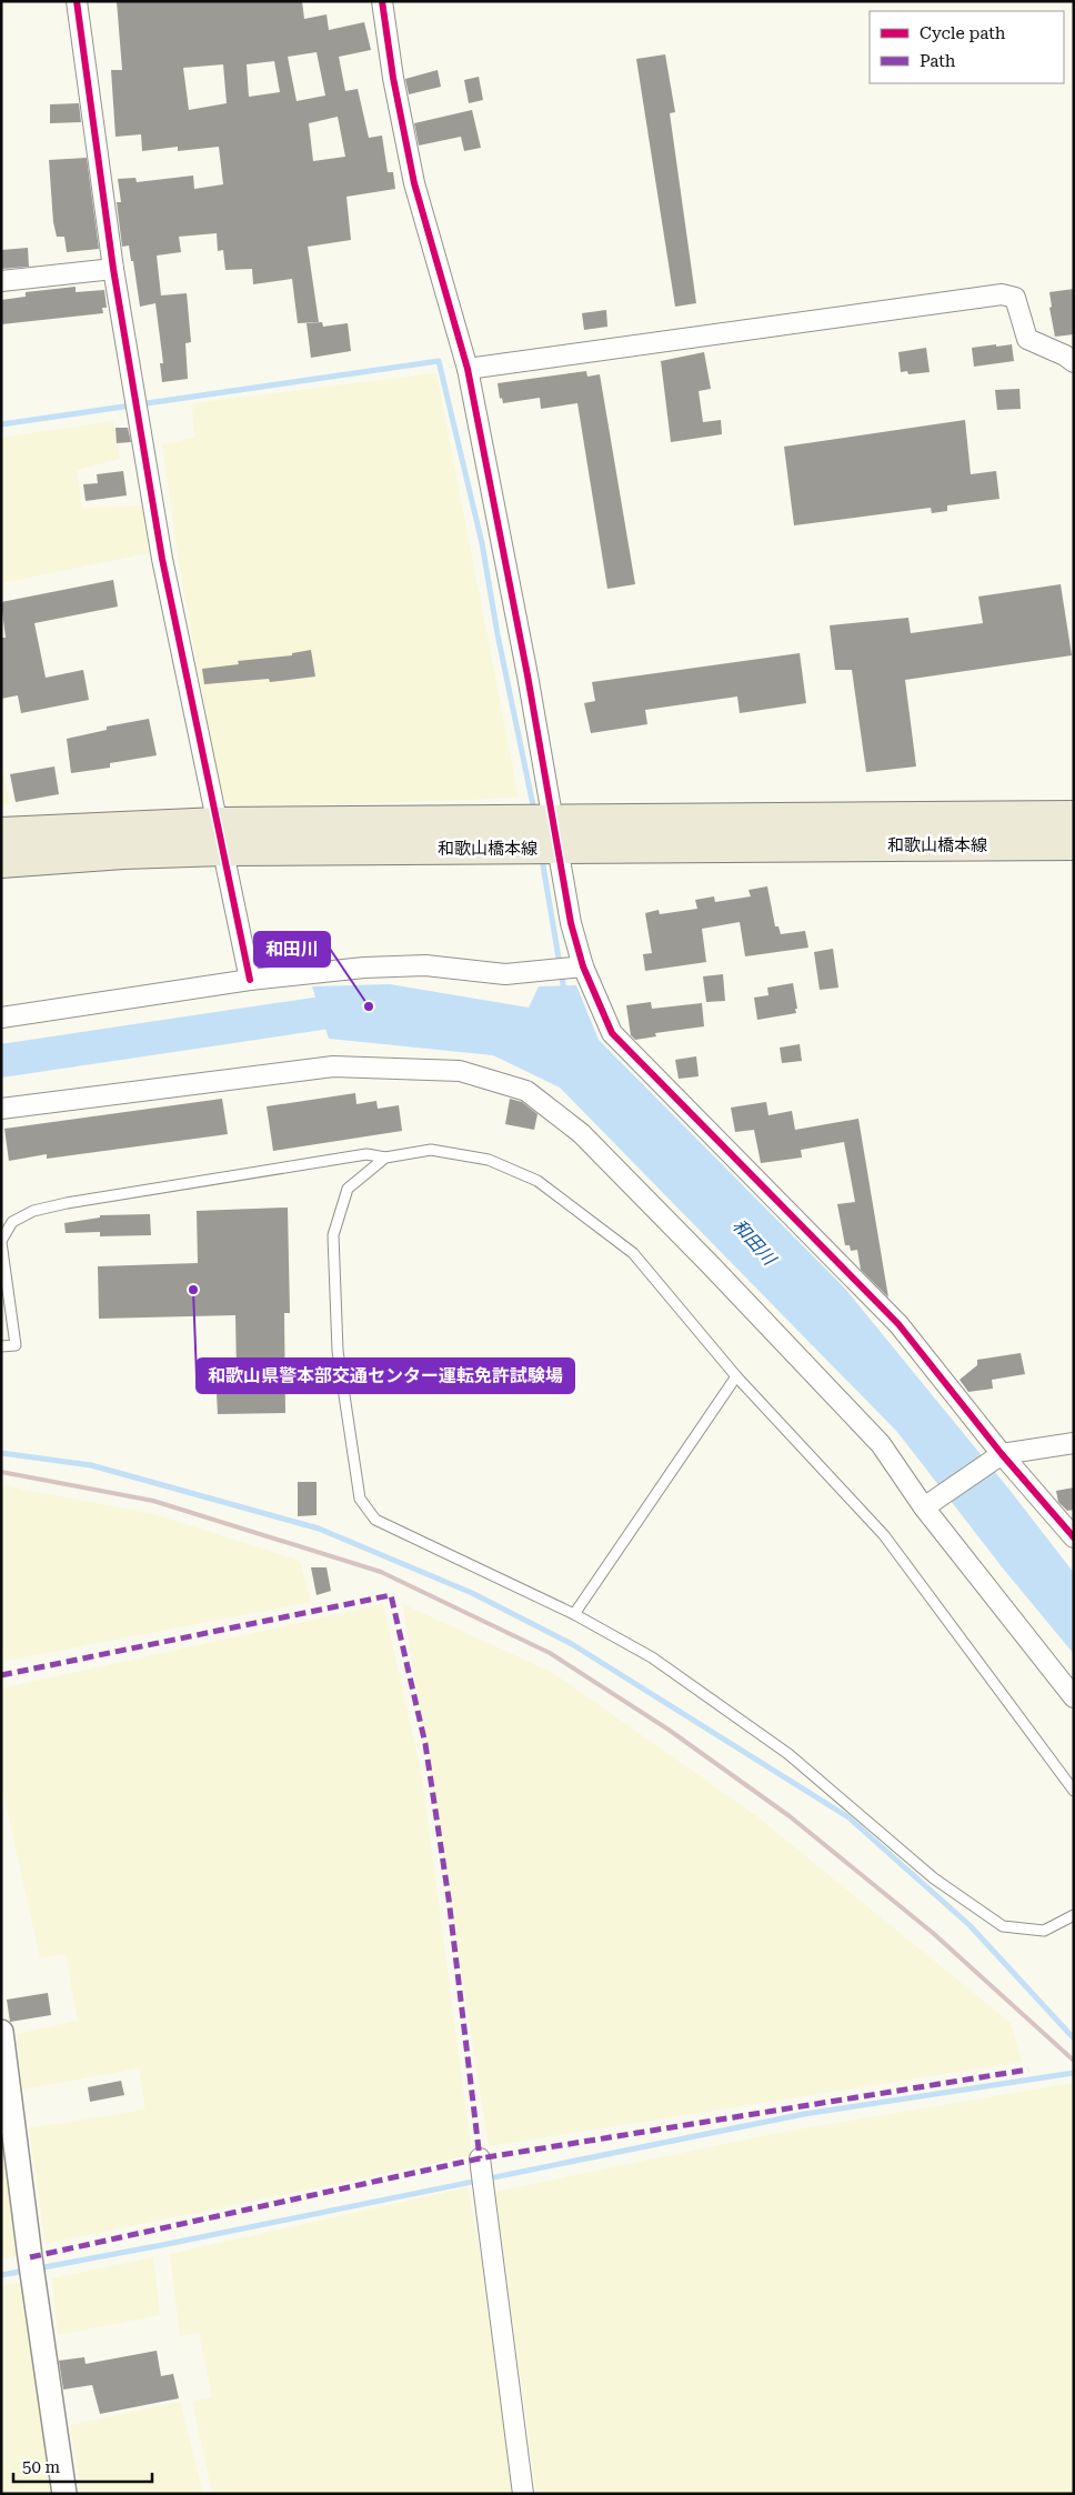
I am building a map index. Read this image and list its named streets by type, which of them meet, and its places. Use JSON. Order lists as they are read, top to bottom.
{
  "streets": {
    "main road": ["和歌山橋本線"]
  },
  "water": ["和田川"],
  "places": ["和田川", "和歌山県警本部交通センター運転免許試験場"],
  "legend": ["Cycle path", "Path"],
  "scale_bar": "50 m"
}
